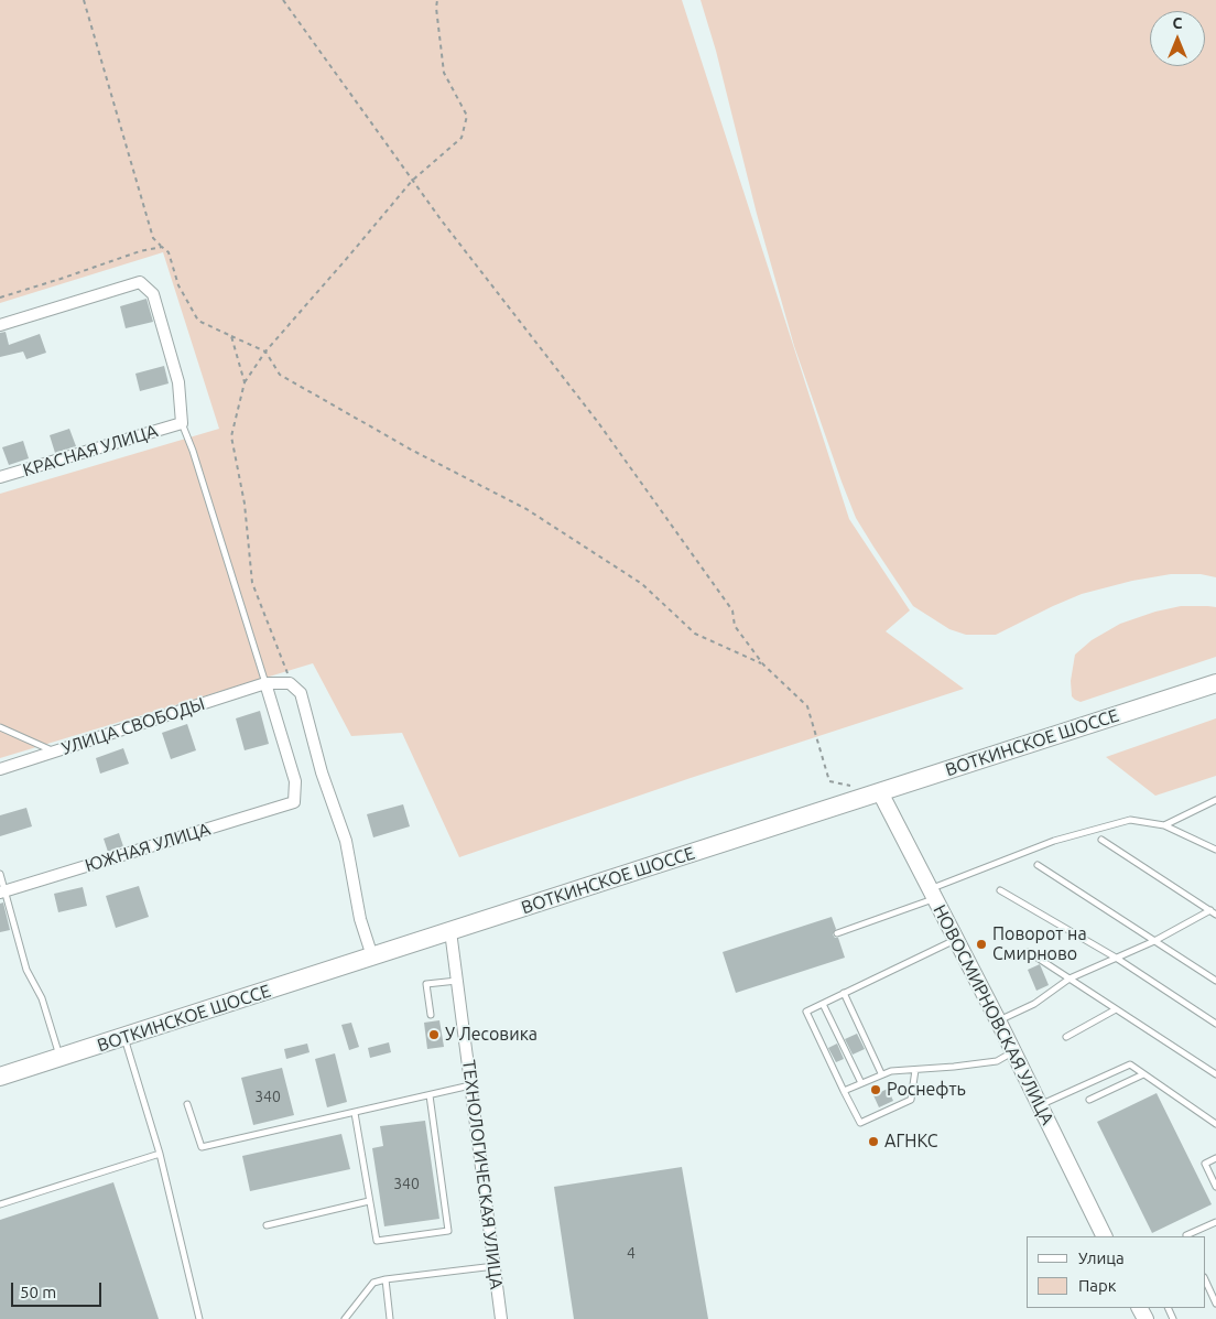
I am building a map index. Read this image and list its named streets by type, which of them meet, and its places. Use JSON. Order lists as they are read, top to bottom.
{
  "streets": {
    "main road": ["ВОТКИНСКОЕ ШОССЕ"],
    "street": [
      "КРАСНАЯ УЛИЦА",
      "УЛИЦА СВОБОДЫ",
      "ЮЖНАЯ УЛИЦА",
      "НОВОСМИРНОВСКАЯ УЛИЦА",
      "ТЕХНОЛОГИЧЕСКАЯ УЛИЦА"
    ]
  },
  "crossings": [
    ["УЛИЦА СВОБОДЫ", "ЮЖНАЯ УЛИЦА"],
    ["ВОТКИНСКОЕ ШОССЕ", "НОВОСМИРНОВСКАЯ УЛИЦА"],
    ["ВОТКИНСКОЕ ШОССЕ", "ТЕХНОЛОГИЧЕСКАЯ УЛИЦА"]
  ],
  "places": [
    "Поворот на Смирново",
    "У Лесовика",
    "Роснефть",
    "АГНКС"
  ],
  "house_numbers": ["340", "340", "4"],
  "legend": ["Улица", "Парк"],
  "scale_bar": "50 m",
  "north": "top"
}
